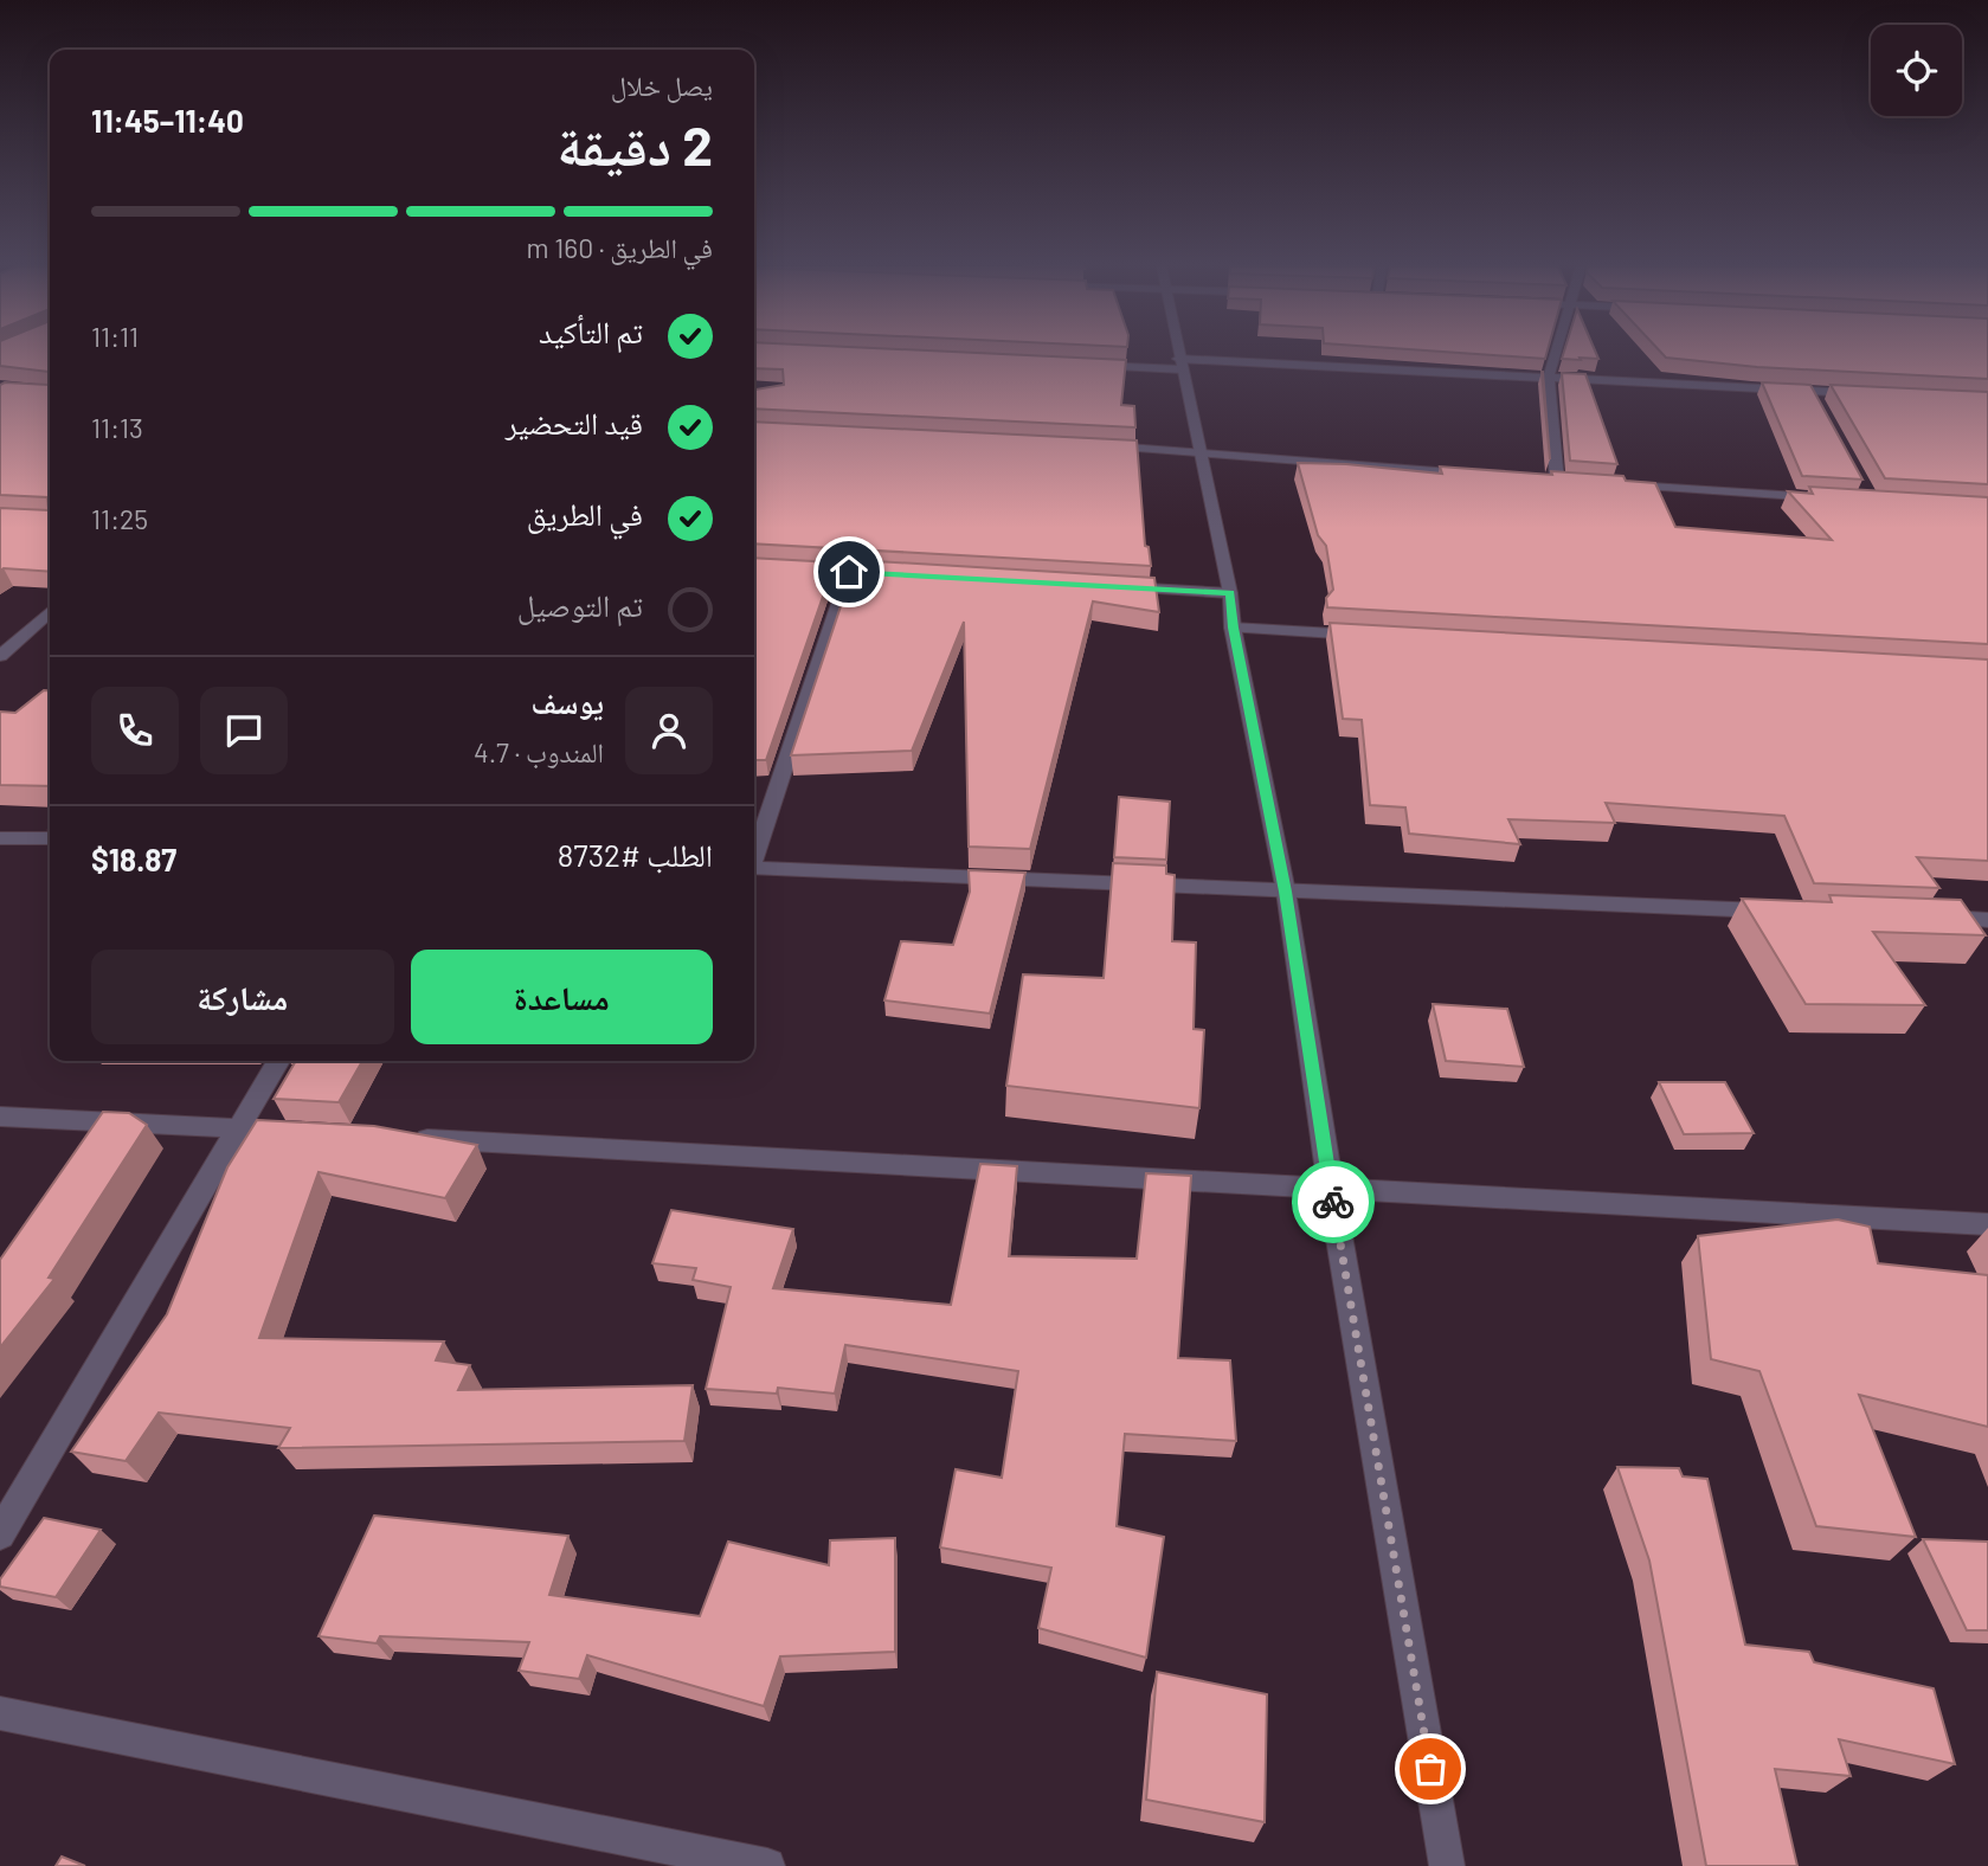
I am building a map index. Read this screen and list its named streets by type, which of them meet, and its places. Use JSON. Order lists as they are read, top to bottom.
{
  "page": {
    "heading": ["2 دقيقة", "يصل خلال", "11:40–11:45"],
    "panel": [
      "يوسف",
      "المندوب · 4.7",
      "الطلب #8732",
      "$18.87"
    ],
    "bar": "في الطريق · 160 m",
    "list": [
      ["تم التأكيد", "11:11"],
      ["قيد التحضير", "11:13"],
      ["في الطريق", "11:25"],
      "تم التوصيل"
    ],
    "buttons": ["مساعدة", "مشاركة"]
  }
}
